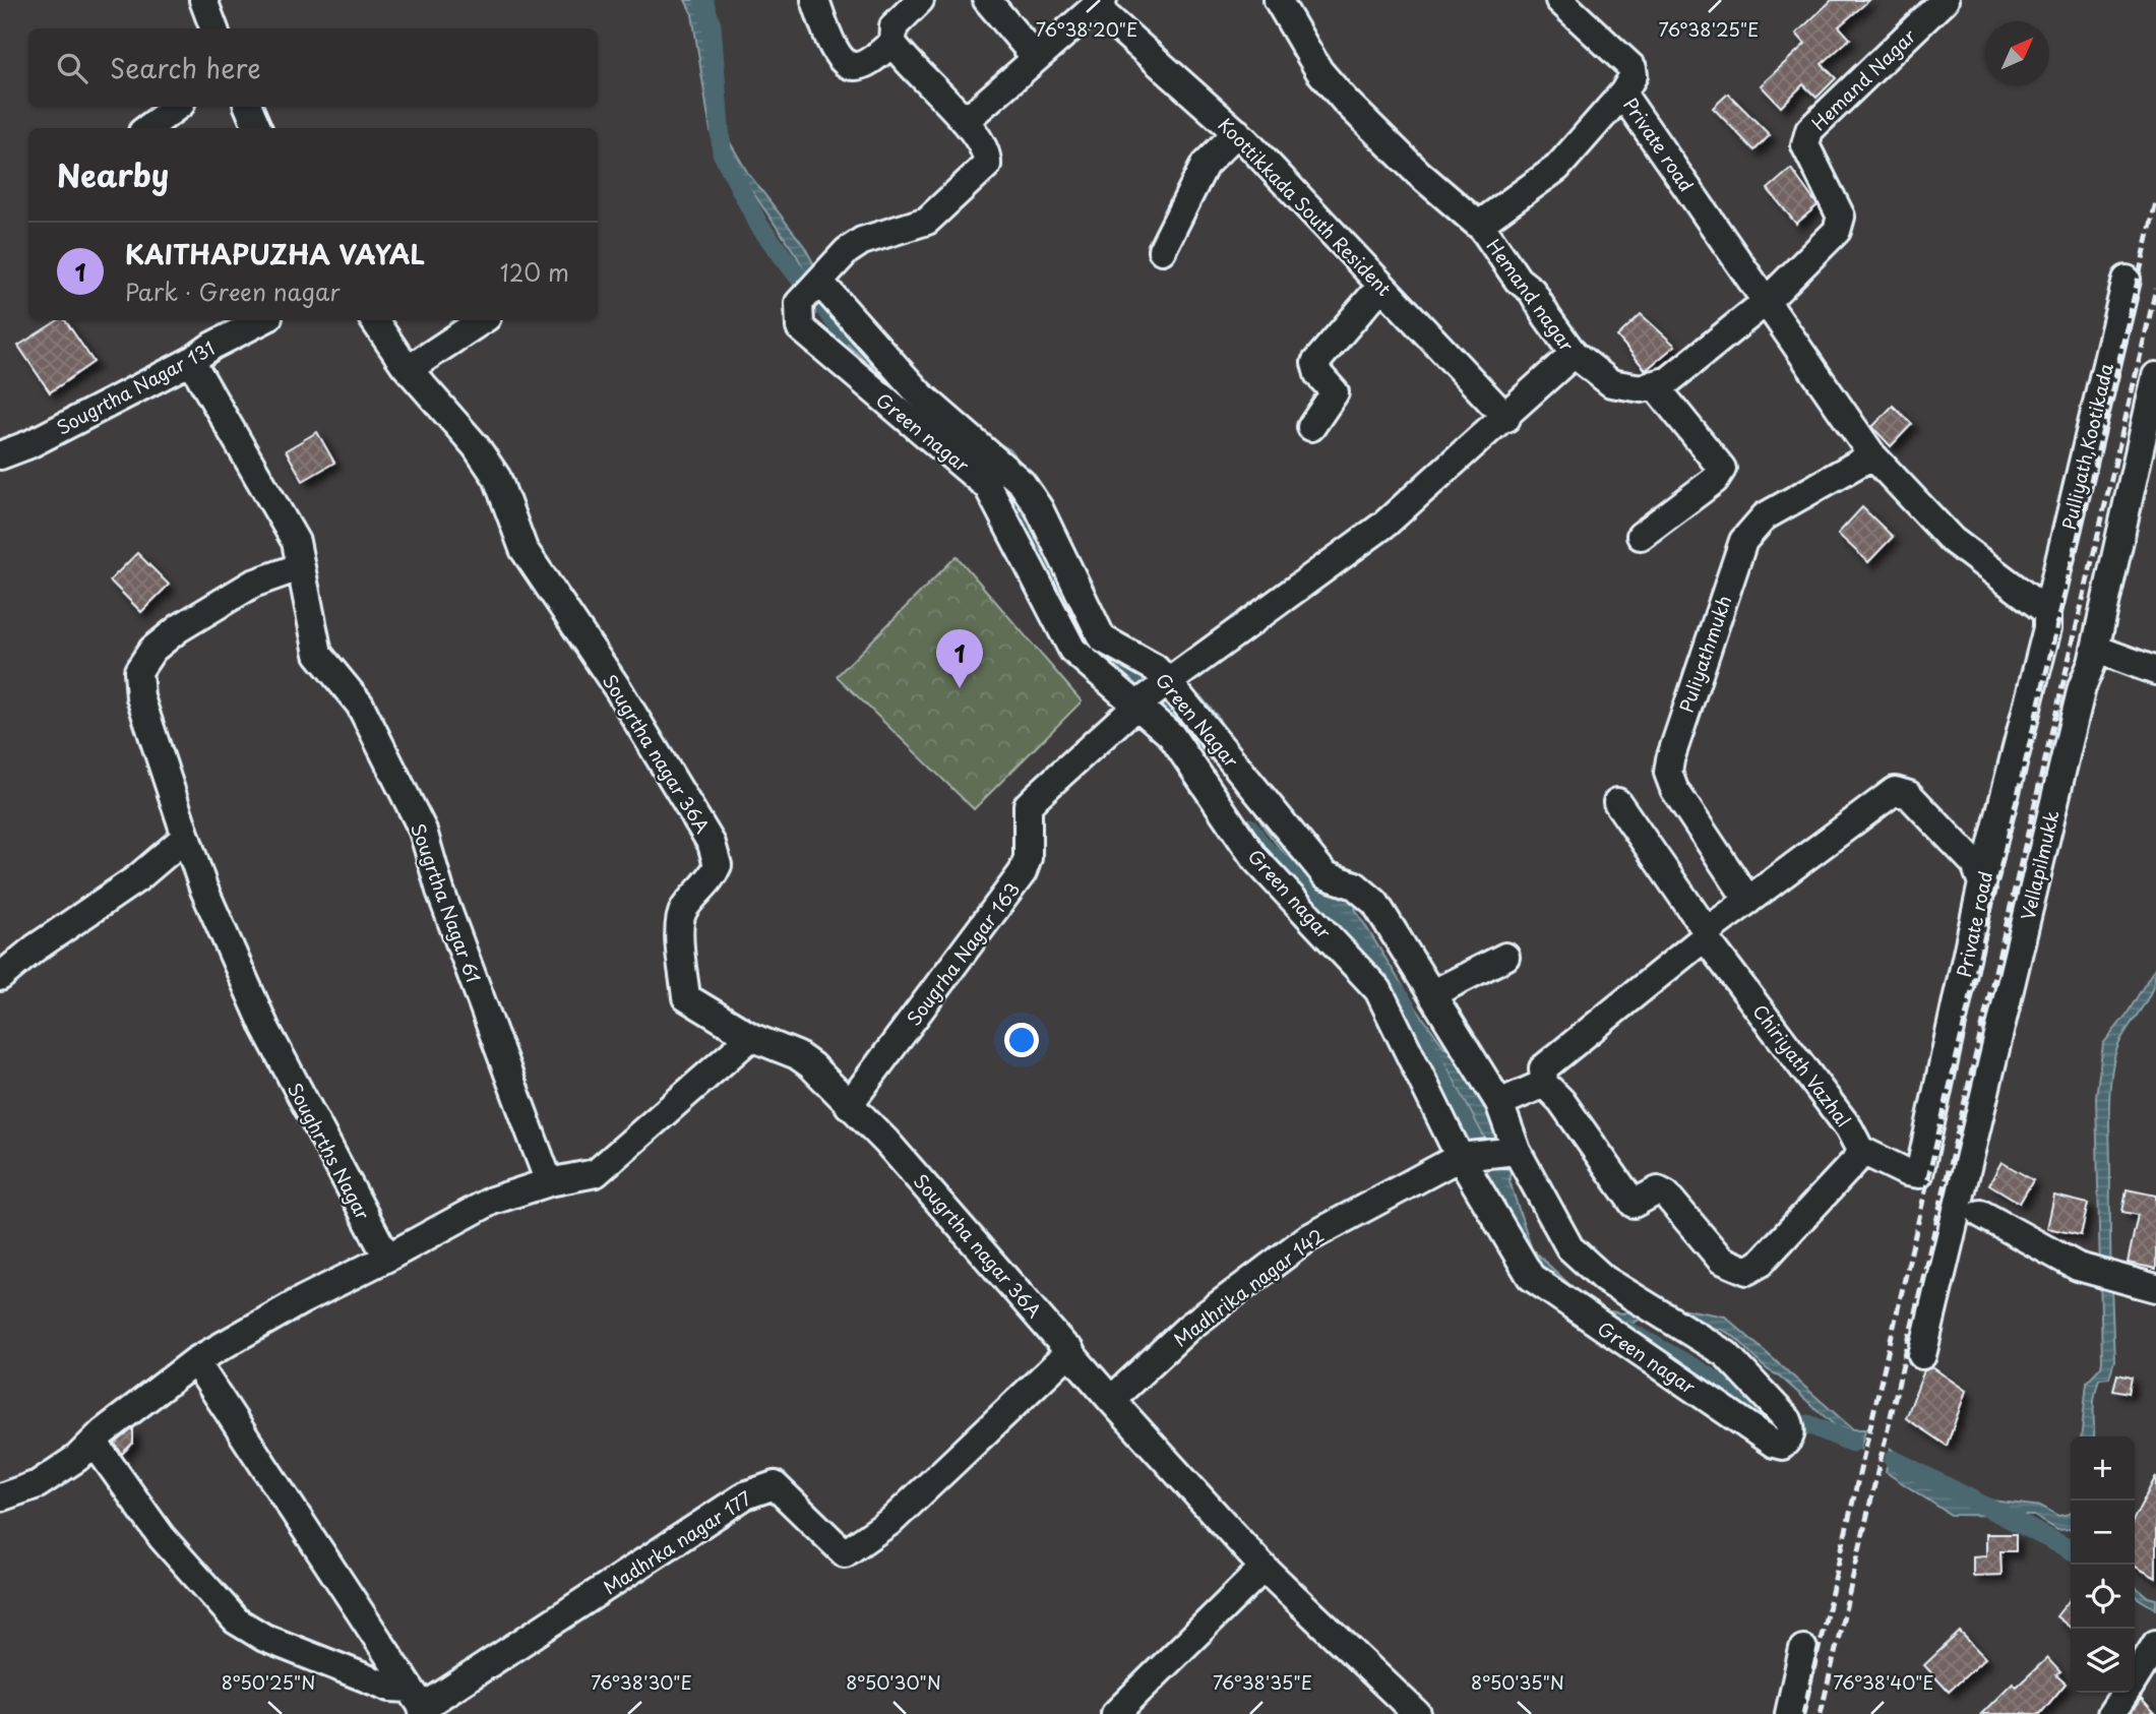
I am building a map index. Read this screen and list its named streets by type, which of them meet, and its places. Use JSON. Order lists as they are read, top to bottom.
{
  "streets": {
    "street": [
      "Hemand Nagar",
      "Private road",
      "Koottikkada South Resident",
      "Hemand nagar",
      "Sougrtha Nagar 131",
      "Green nagar",
      "Pulliyath,Kootikada",
      "Puliyathmukh",
      "Green Nagar",
      "Sougrtha nagar 36A",
      "Vellapilmukk",
      "Sougrtha Nagar 61",
      "Sougrha Nagar 163",
      "Chiriyath Vazhal",
      "Soughrths Nagar",
      "Madhrika nagar 142",
      "Madhrka nagar 177"
    ]
  },
  "crossings": [
    ["Hemand Nagar", "Private road"],
    ["Private road", "Hemand nagar"],
    ["Private road", "Pulliyath,Kootikada"],
    ["Private road", "Puliyathmukh"],
    ["Private road", "Chiriyath Vazhal"],
    ["Koottikkada South Resident", "Sougrha Nagar 163"],
    ["Hemand nagar", "Sougrha Nagar 163"],
    ["Sougrtha Nagar 131", "Sougrtha Nagar 61"],
    ["Green nagar", "Green Nagar"],
    ["Green nagar", "Sougrha Nagar 163"],
    ["Green nagar", "Madhrika nagar 142"],
    ["Green Nagar", "Sougrha Nagar 163"],
    ["Green Nagar", "Madhrika nagar 142"],
    ["Sougrtha nagar 36A", "Sougrha Nagar 163"],
    ["Sougrtha nagar 36A", "Madhrika nagar 142"],
    ["Sougrtha nagar 36A", "Madhrka nagar 177"],
    ["Sougrtha Nagar 61", "Soughrths Nagar"]
  ],
  "north": "top right",
  "page": {
    "search": "Search here",
    "heading": "Nearby",
    "list": [
      {
        "mark": "1",
        "name": "KAITHAPUZHA VAYAL",
        "note": "Park · Green nagar",
        "value": "120 m"
      }
    ],
    "pins": "1",
    "map_buttons": ["+", "−"]
  },
  "coordinates": [
    "76°38'20\"E",
    "76°38'25\"E",
    "76°38'35\"E",
    "8°50'25\"N",
    "76°38'30\"E",
    "8°50'30\"N",
    "8°50'35\"N",
    "76°38'40\"E"
  ]
}
